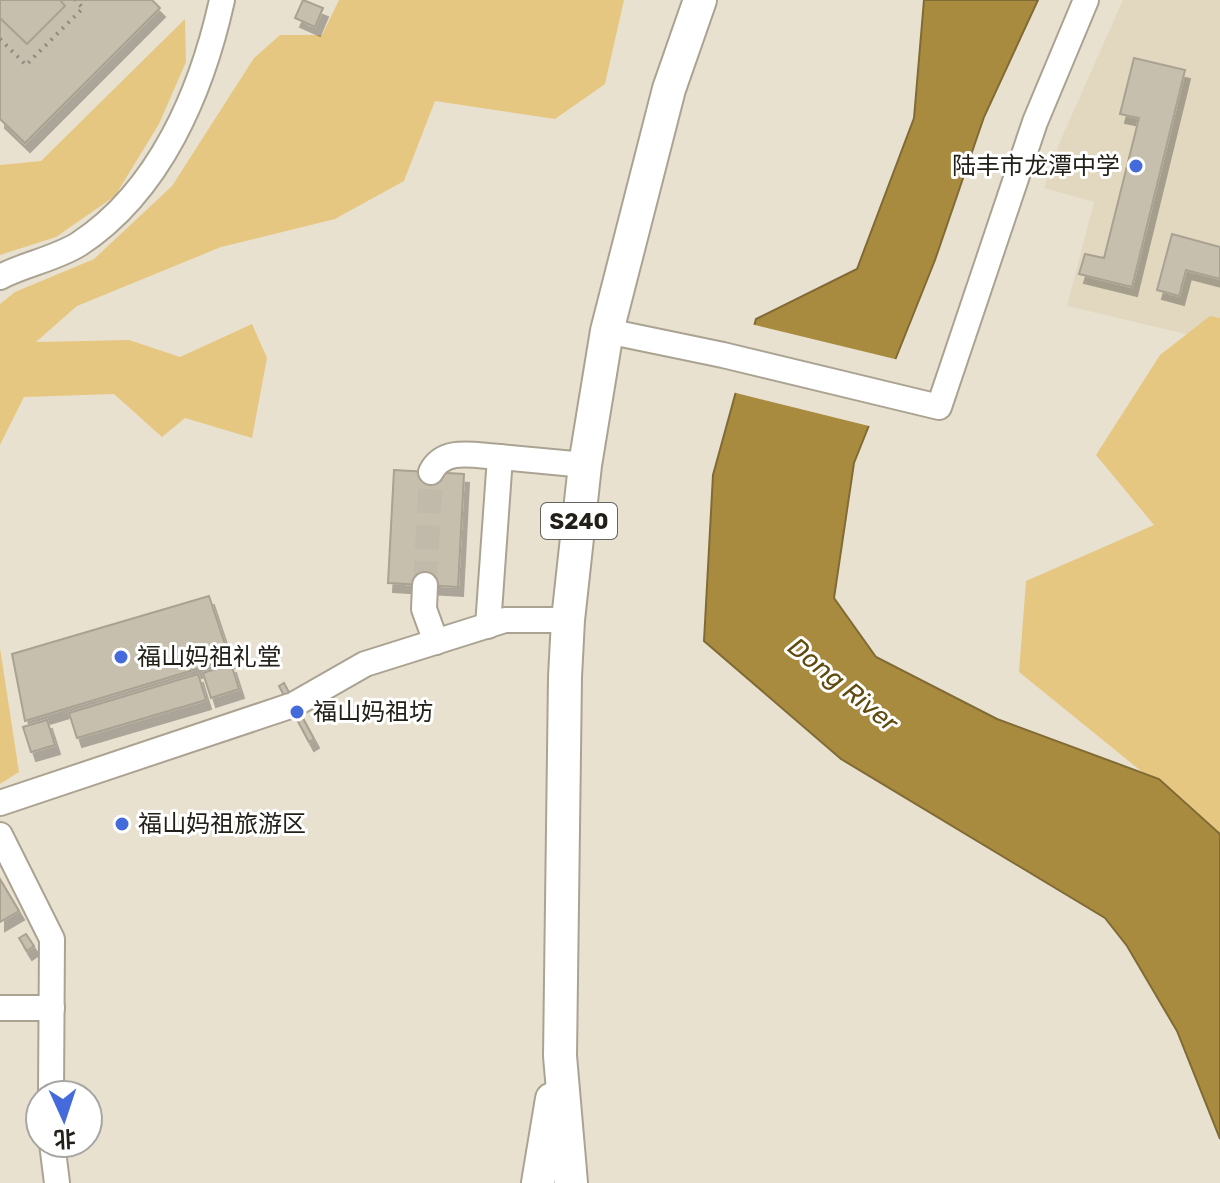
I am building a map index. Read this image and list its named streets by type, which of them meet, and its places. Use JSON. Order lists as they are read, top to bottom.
{
  "streets": {
    "main road": ["S240"]
  },
  "water": ["Dong River"],
  "places": [
    "陆丰市龙潭中学",
    "福山妈祖礼堂",
    "福山妈祖坊",
    "福山妈祖旅游区"
  ],
  "north": "bottom"
}
